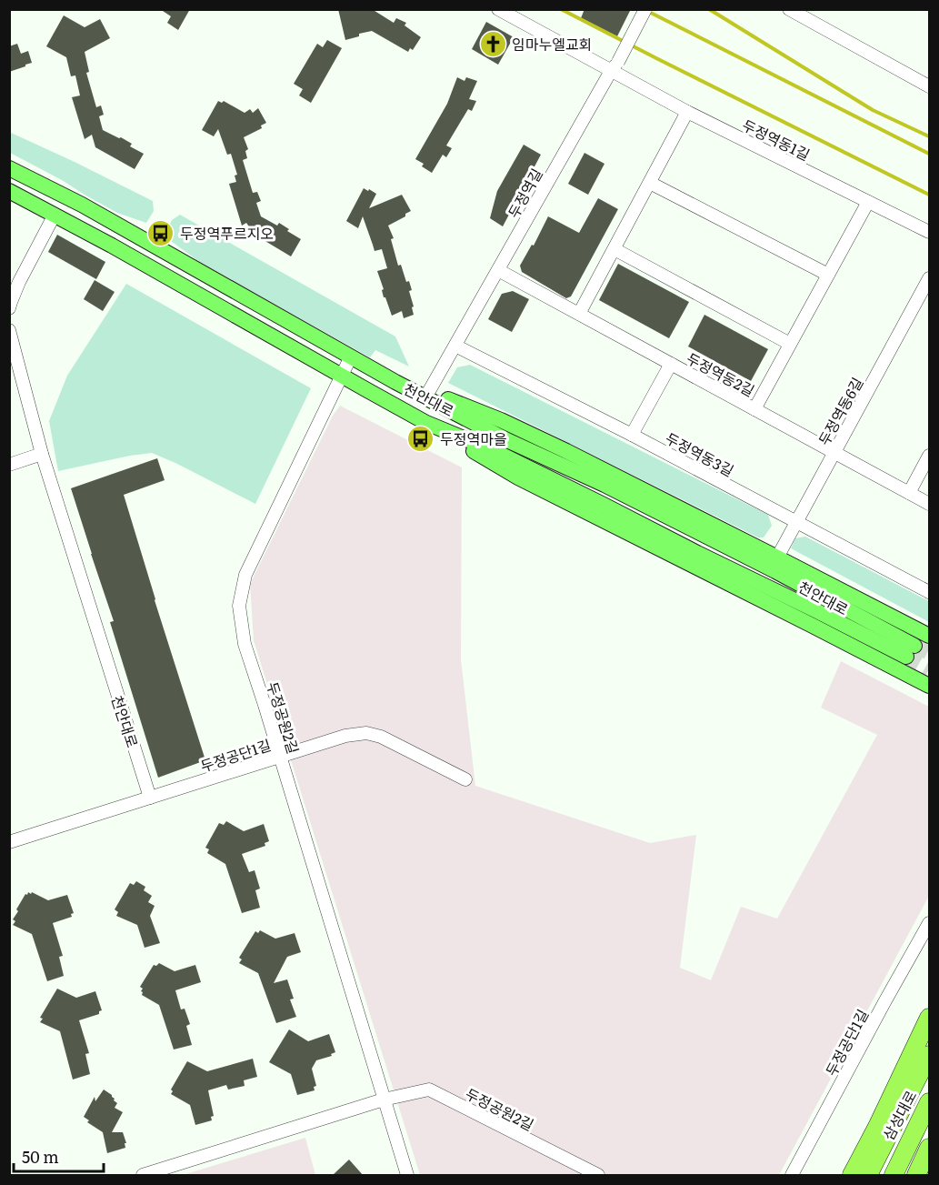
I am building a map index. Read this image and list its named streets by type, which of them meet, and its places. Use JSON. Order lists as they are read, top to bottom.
{
  "streets": {
    "highway": ["삼성대로"],
    "main road": ["천안대로"],
    "street": [
      "두정역동1길",
      "두정역길",
      "두정역동2길",
      "두정역동6길",
      "두정역동3길",
      "두정공원2길",
      "두정공단1길"
    ]
  },
  "crossings": [
    ["두정역동1길", "두정역길"],
    ["두정역길", "두정역동2길"],
    ["두정역길", "두정역동3길"],
    ["두정역동2길", "두정역동6길"],
    ["천안대로", "두정공원2길"],
    ["천안대로", "두정공단1길"],
    ["두정역동6길", "두정역동3길"],
    ["두정공원2길", "두정공단1길"]
  ],
  "places": {
    "church": ["임마누엘교회"],
    "bus stop": ["두정역푸르지오", "두정역마을"]
  },
  "scale_bar": "50 m"
}
